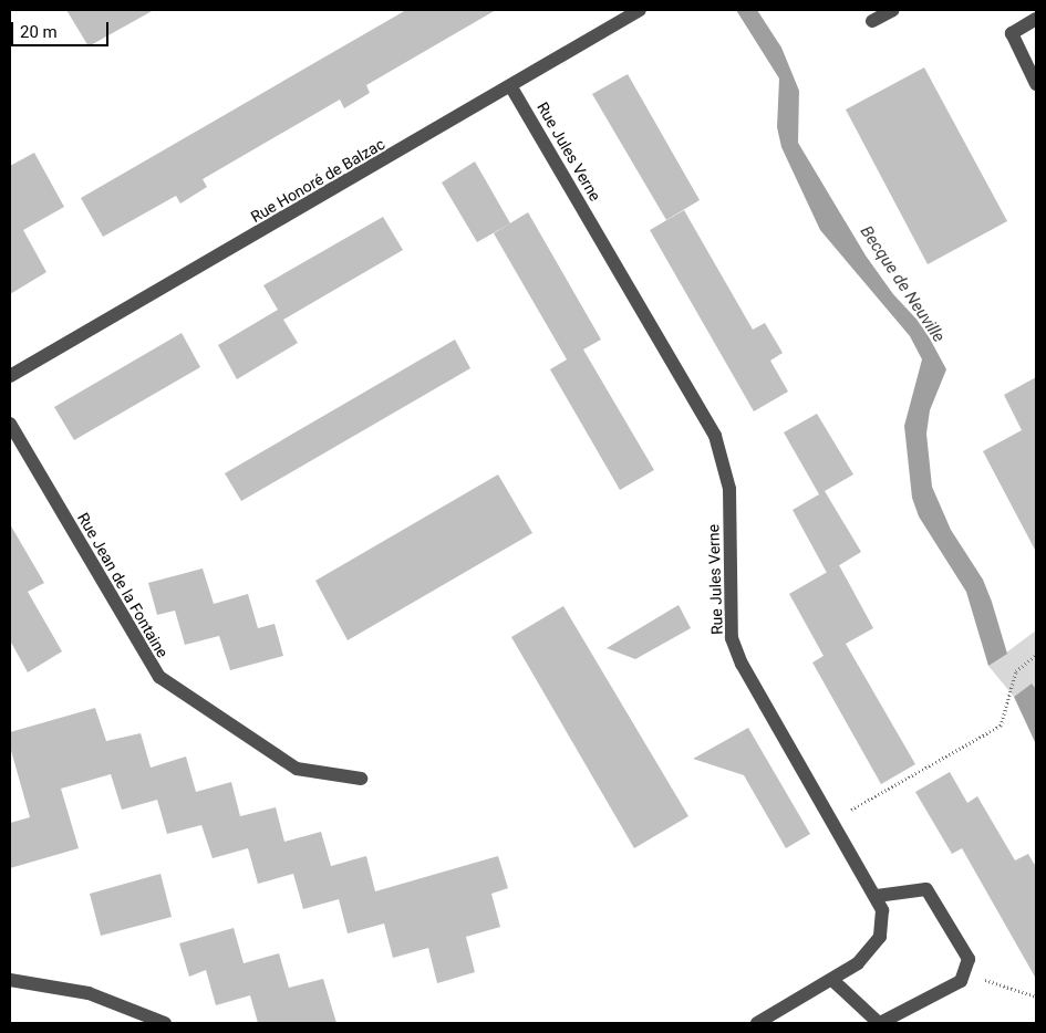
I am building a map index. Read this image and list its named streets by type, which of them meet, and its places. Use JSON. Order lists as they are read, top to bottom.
{
  "streets": {
    "street": ["Rue Jules Verne", "Rue Honoré de Balzac", "Rue Jean de la Fontaine"]
  },
  "crossings": [
    ["Rue Jules Verne", "Rue Honoré de Balzac"]
  ],
  "water": ["Becque de Neuville"],
  "scale_bar": "20 m"
}
